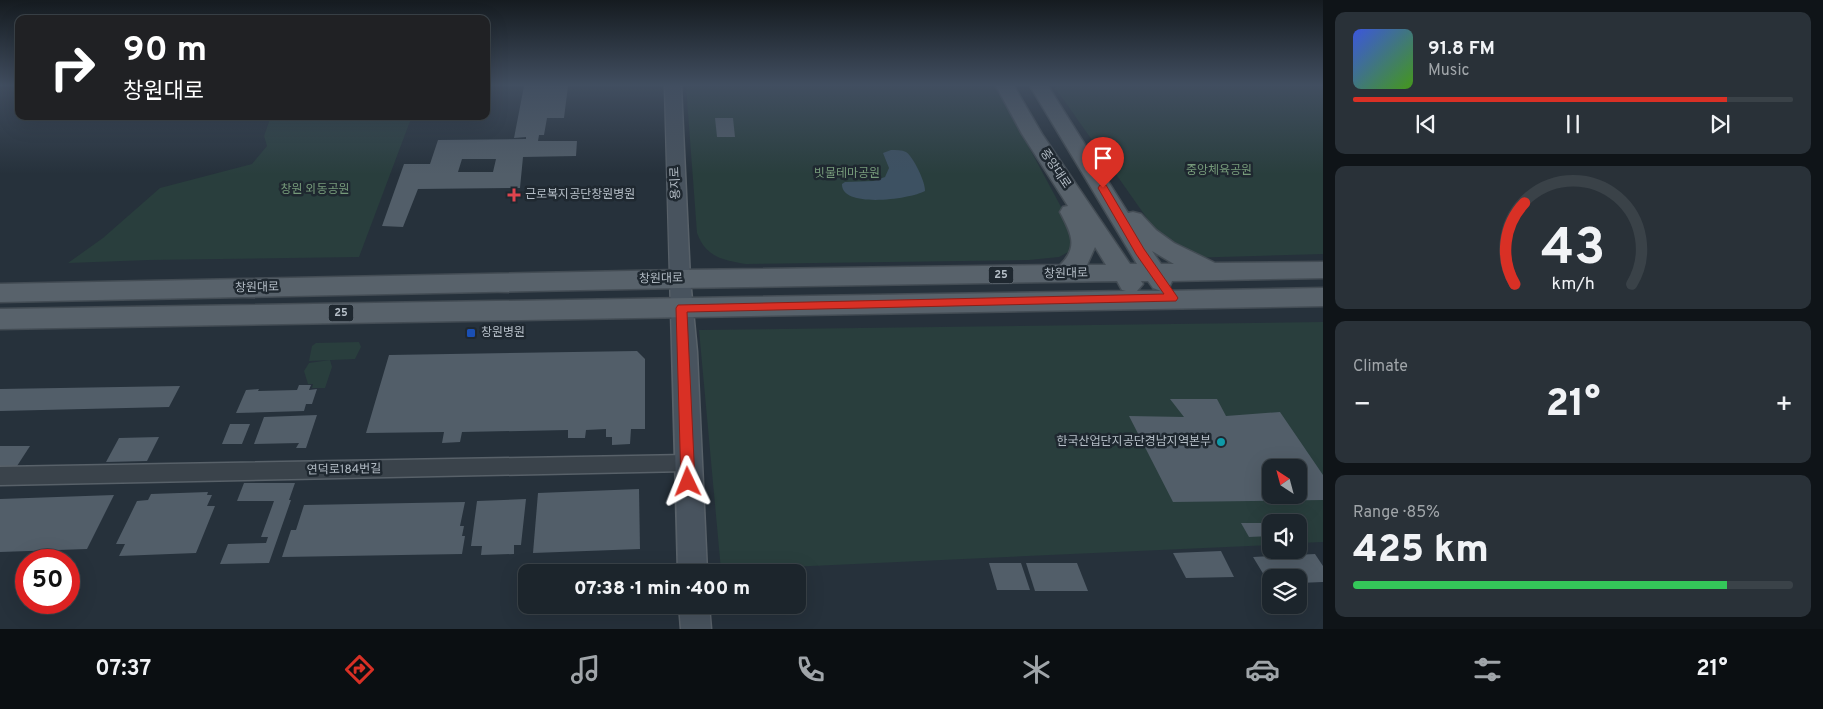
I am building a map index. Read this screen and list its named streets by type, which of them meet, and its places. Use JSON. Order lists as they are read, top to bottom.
{
  "streets": {
    "main road": [
      "중앙대로",
      "용지로",
      "창원대로",
      "25"
    ],
    "street": ["연덕로184번길"]
  },
  "crossings": [
    ["중앙대로", "창원대로"],
    ["중앙대로", "25"],
    ["용지로", "창원대로"],
    ["용지로", "25"],
    ["용지로", "연덕로184번길"]
  ],
  "parks": ["중앙체육공원", "빗물테마공원", "창원 외동공원"],
  "places": {
    "health": ["근로복지공단창원병원"],
    "transit": ["창원병원"],
    "other": ["한국산업단지공단경남지역본부"]
  },
  "north": "top left",
  "page": {
    "turn": ["90 m", "창원대로"],
    "song": ["91.8 FM", "Music"],
    "tile": [
      "Climate",
      ["Range · 85%", "425 km"]
    ],
    "heat": ["−", "21°", "+"],
    "limit": "50",
    "trip": "07:38 · 1 min · 400 m",
    "tabs": ["07:37", "21°"],
    "gauge": ["43", "km/h"]
  }
}
